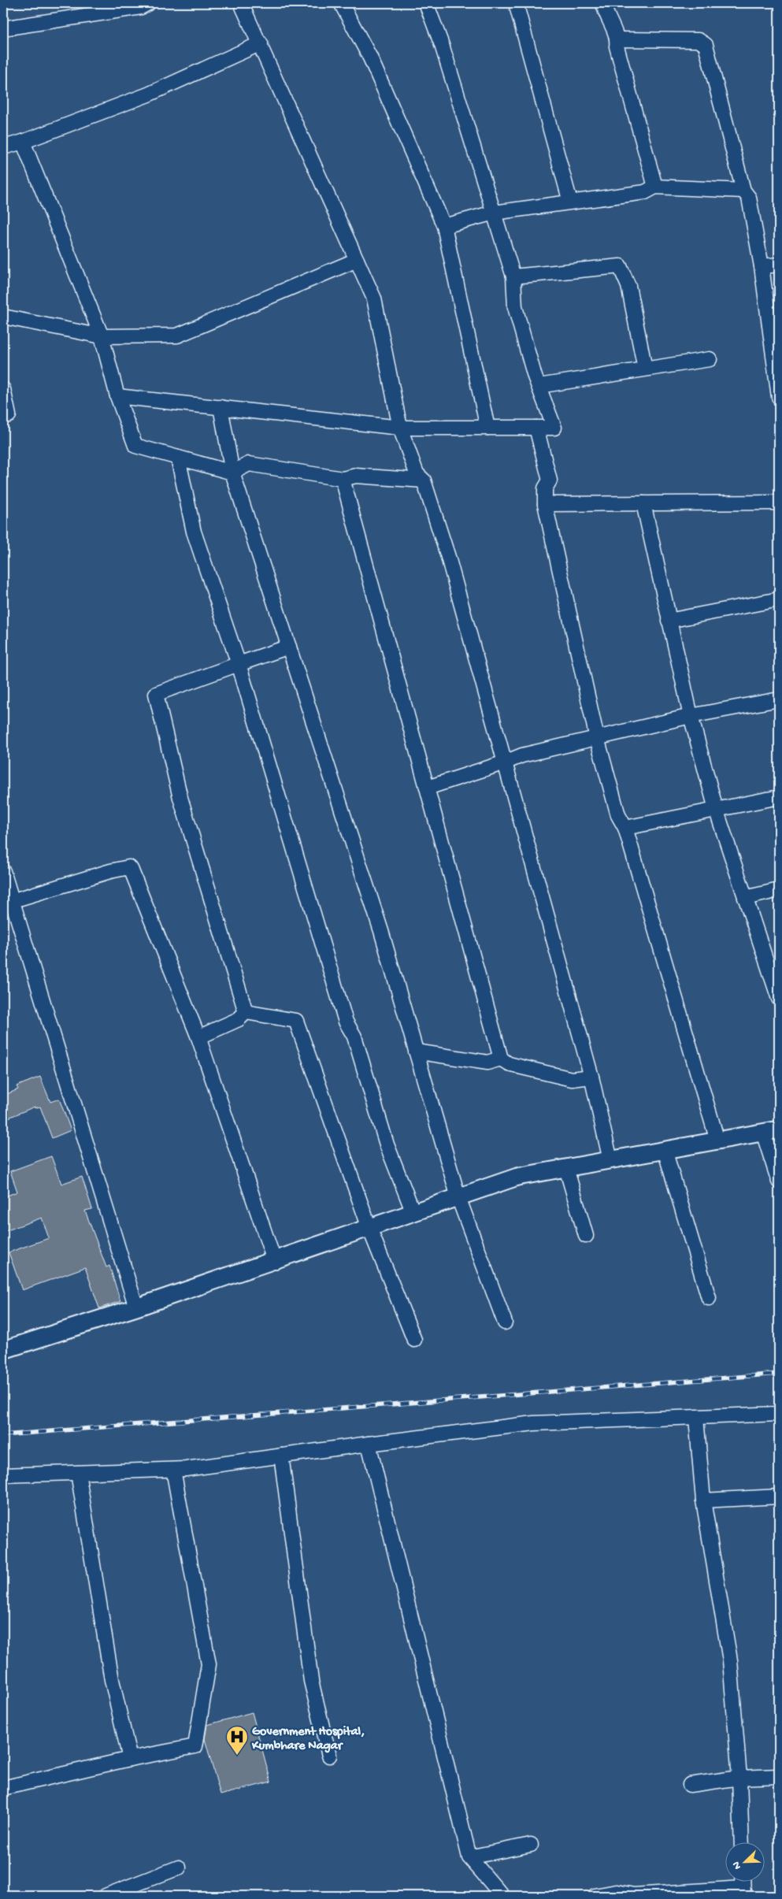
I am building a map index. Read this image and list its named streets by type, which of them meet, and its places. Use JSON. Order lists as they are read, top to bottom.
{
  "places": {
    "hospital": ["Government Hospital, Kumbhare Nagar"]
  },
  "north": "bottom left"
}
